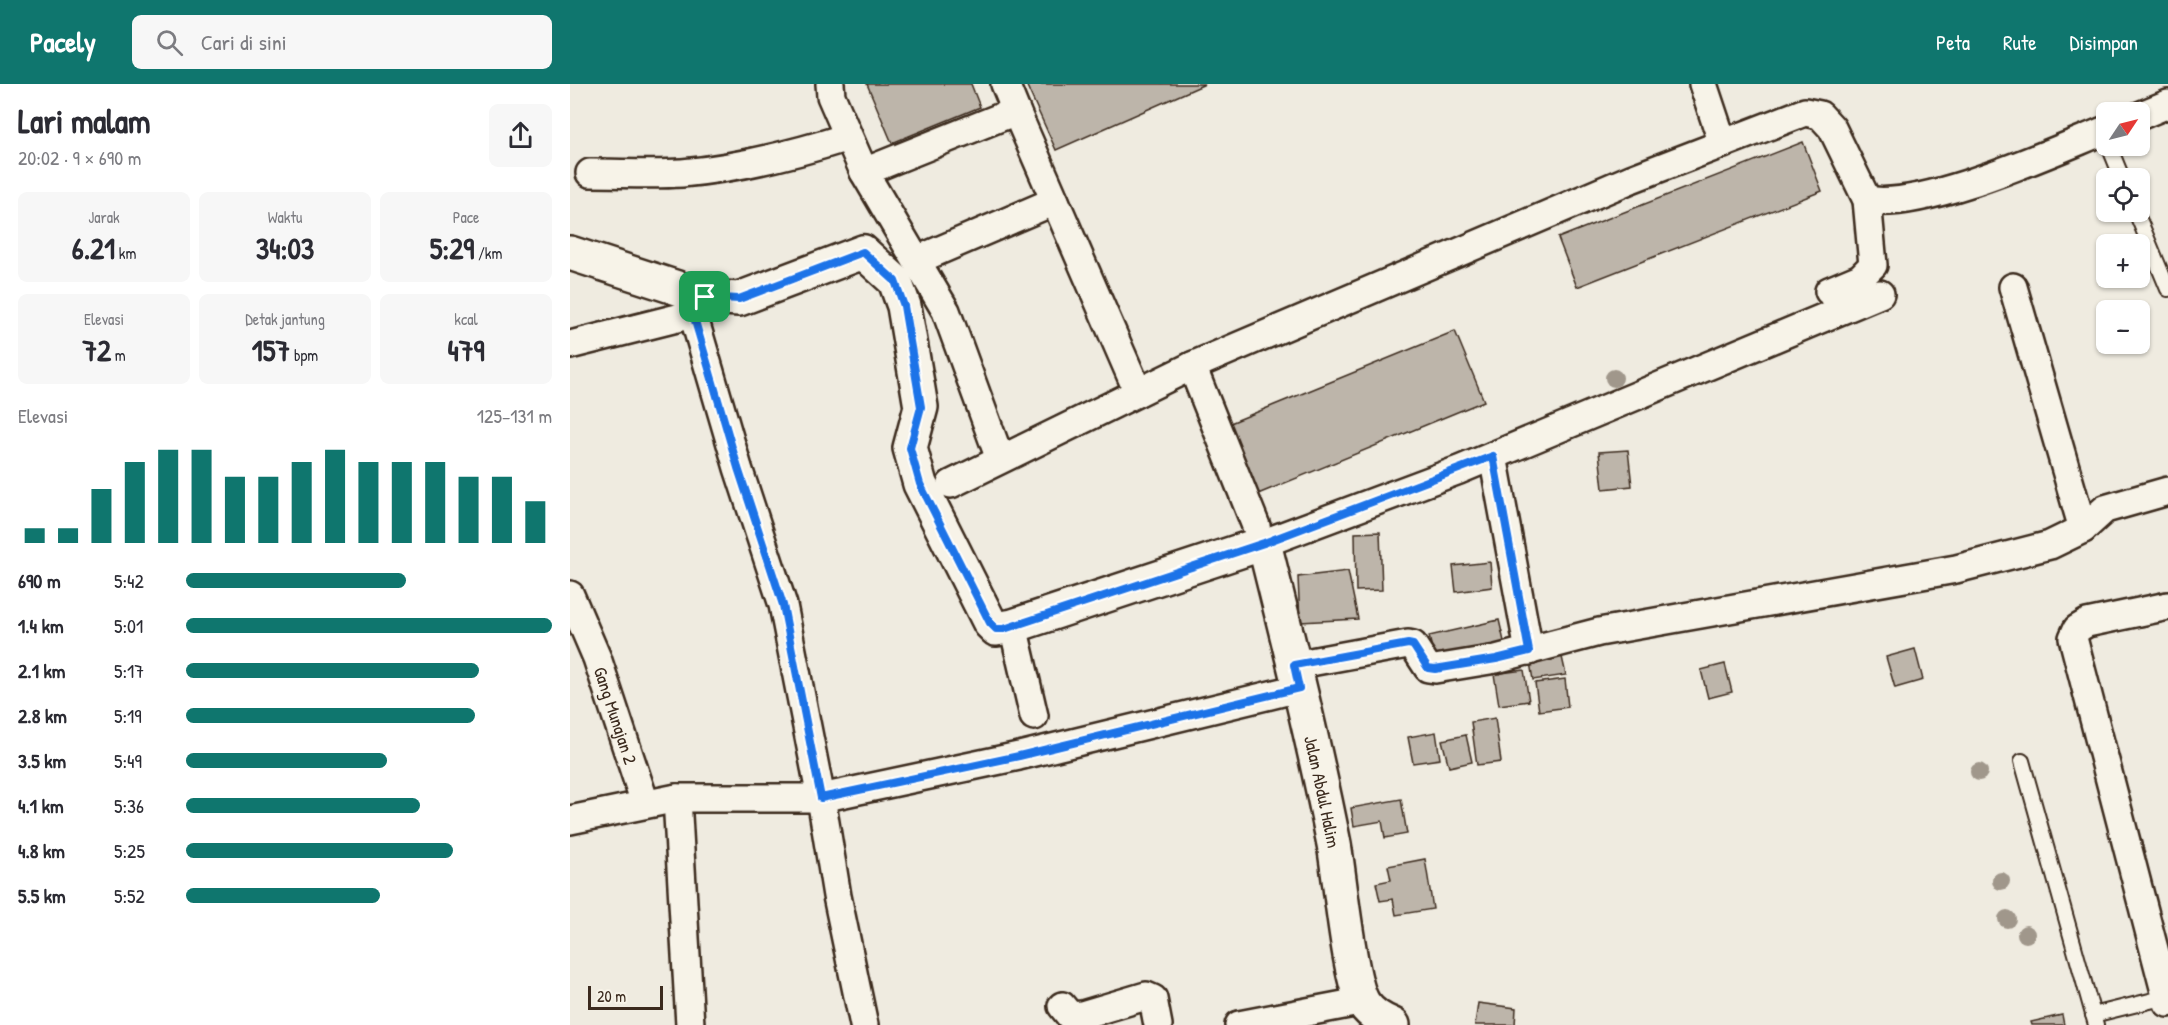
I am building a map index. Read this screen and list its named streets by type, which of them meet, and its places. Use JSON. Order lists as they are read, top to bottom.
{
  "streets": {
    "street": ["Gang Munajan 2", "Jalan Abdul Halim"]
  },
  "scale_bar": "20 m",
  "north": "top right",
  "page": {
    "header": "Pacely",
    "search": "Cari di sini",
    "nav": ["Peta", "Rute", "Disimpan"],
    "heading": ["Lari malam", "20:02 · 9 × 690 m"],
    "map_buttons": ["+", "−"],
    "stats": [
      ["Jarak", "6.21 km"],
      ["Waktu", "34:03"],
      ["Pace", "5:29 /km"],
      ["Elevasi", "72 m"],
      ["Detak jantung", "157 bpm"],
      ["kcal", "479"]
    ],
    "chart": ["Elevasi", "125–131 m"],
    "list": [
      {
        "name": "690 m",
        "note": "5:42"
      },
      {
        "name": "1.4 km",
        "note": "5:01"
      },
      {
        "name": "2.1 km",
        "note": "5:17"
      },
      {
        "name": "2.8 km",
        "note": "5:19"
      },
      {
        "name": "3.5 km",
        "note": "5:49"
      },
      {
        "name": "4.1 km",
        "note": "5:36"
      },
      {
        "name": "4.8 km",
        "note": "5:25"
      },
      {
        "name": "5.5 km",
        "note": "5:52"
      }
    ],
    "scale": "20 m"
  }
}
